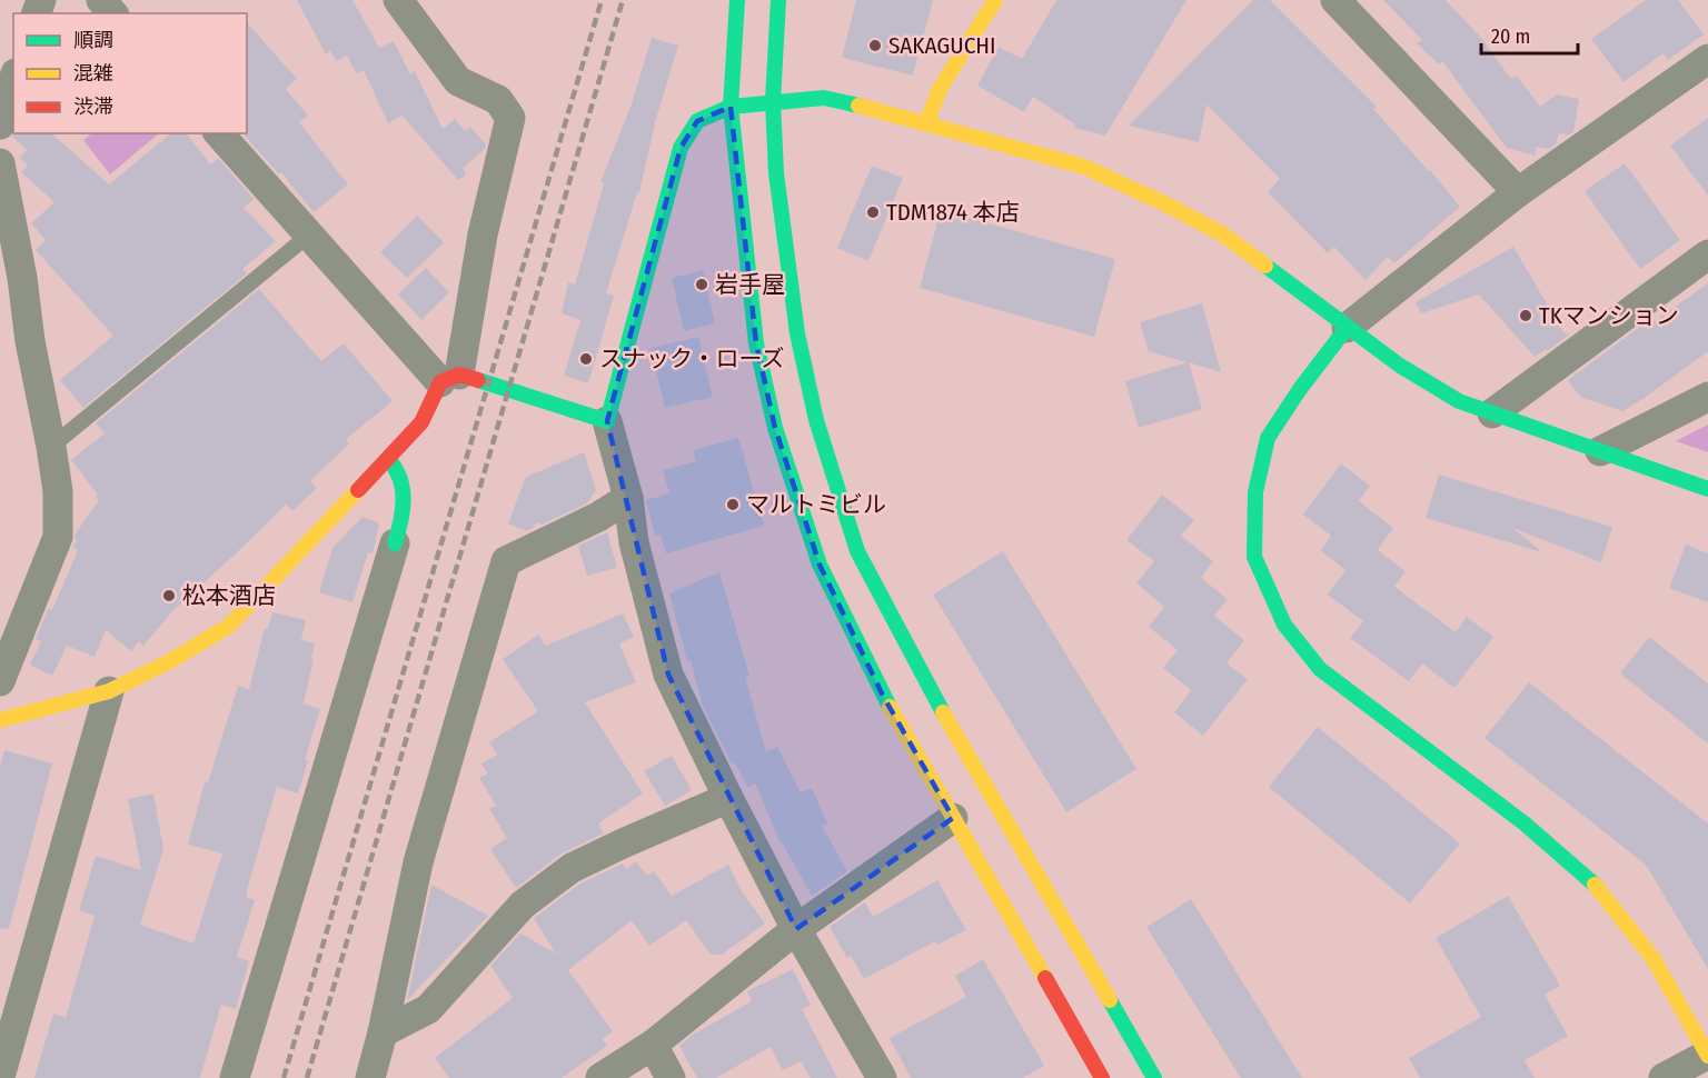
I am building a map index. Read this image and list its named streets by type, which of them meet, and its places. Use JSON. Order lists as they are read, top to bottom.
{
  "places": [
    "SAKAGUCHI",
    "TDM1874 本店",
    "岩手屋",
    "TKマンション",
    "スナック・ローズ",
    "マルトミビル",
    "松本酒店"
  ],
  "legend": ["順調", "混雑", "渋滞"],
  "scale_bar": "20 m"
}
